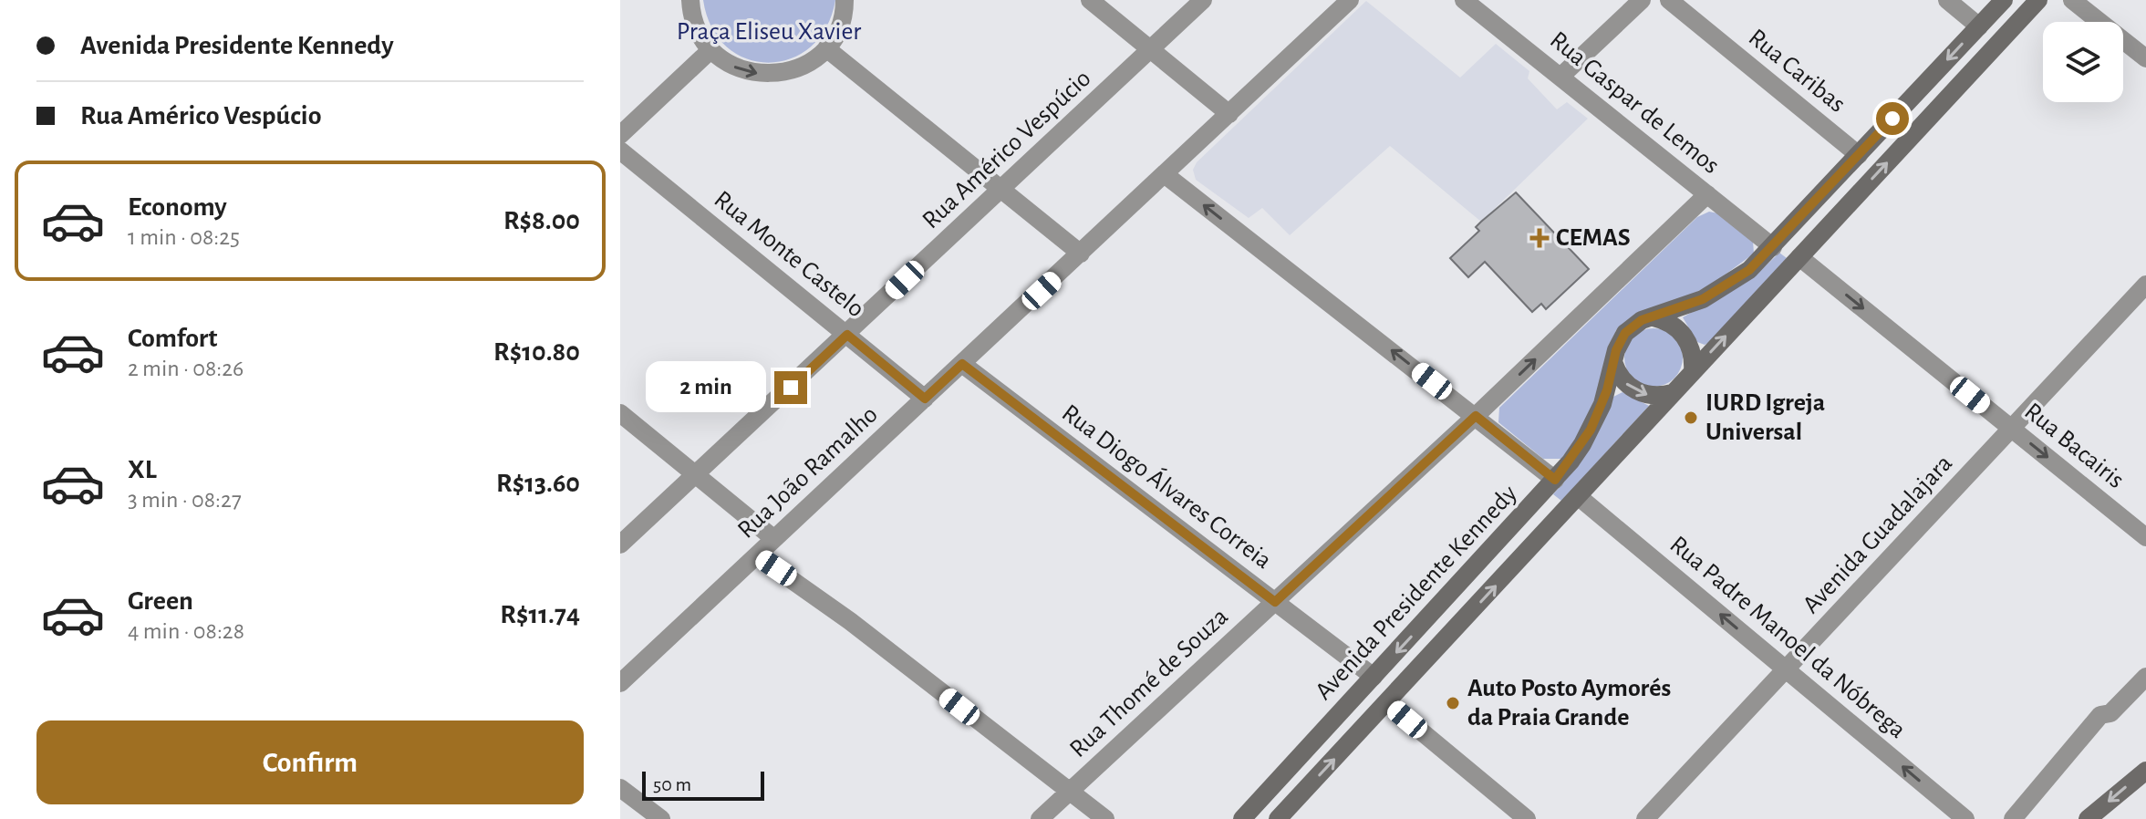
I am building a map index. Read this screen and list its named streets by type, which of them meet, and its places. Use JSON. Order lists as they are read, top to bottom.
{
  "streets": {
    "main road": ["Avenida Presidente Kennedy"],
    "street": [
      "Rua Caribas",
      "Rua Gaspar de Lemos",
      "Rua Américo Vespúcio",
      "Rua Monte Castelo",
      "Rua Bacairis",
      "Rua João Ramalho",
      "Rua Diogo Álvares Correia",
      "Avenida Guadalajara",
      "Rua Padre Manoel da Nóbrega",
      "Rua Thomé de Souza"
    ]
  },
  "crossings": [
    ["Rua Caribas", "Avenida Presidente Kennedy"],
    ["Rua Gaspar de Lemos", "Avenida Presidente Kennedy"],
    ["Rua Gaspar de Lemos", "Rua Thomé de Souza"],
    ["Rua Américo Vespúcio", "Rua Monte Castelo"],
    ["Rua Monte Castelo", "Rua João Ramalho"],
    ["Rua Bacairis", "Avenida Guadalajara"],
    ["Rua Bacairis", "Avenida Presidente Kennedy"],
    ["Rua João Ramalho", "Rua Diogo Álvares Correia"],
    ["Rua Diogo Álvares Correia", "Avenida Presidente Kennedy"],
    ["Rua Diogo Álvares Correia", "Rua Thomé de Souza"],
    ["Avenida Guadalajara", "Rua Padre Manoel da Nóbrega"],
    ["Avenida Presidente Kennedy", "Rua Padre Manoel da Nóbrega"]
  ],
  "one_way": ["Rua Bacairis", "Rua Padre Manoel da Nóbrega", "Rua Thomé de Souza"],
  "parks": ["Praça Eliseu Xavier"],
  "places": {
    "health": ["CEMAS"],
    "other": ["IURD Igreja Universal", "Auto Posto Aymorés da Praia Grande"]
  },
  "scale_bar": "50 m",
  "page": {
    "banner": ["Avenida Presidente Kennedy", "Rua Américo Vespúcio"],
    "list": [
      {
        "name": "Economy",
        "note": "1 min · 08:25",
        "value": "R$8.00"
      },
      {
        "name": "Comfort",
        "note": "2 min · 08:26",
        "value": "R$10.80"
      },
      {
        "name": "XL",
        "note": "3 min · 08:27",
        "value": "R$13.60"
      },
      {
        "name": "Green",
        "note": "4 min · 08:28",
        "value": "R$11.74"
      }
    ],
    "bubble": "2 min",
    "buttons": "Confirm",
    "scale": "50 m"
  }
}
